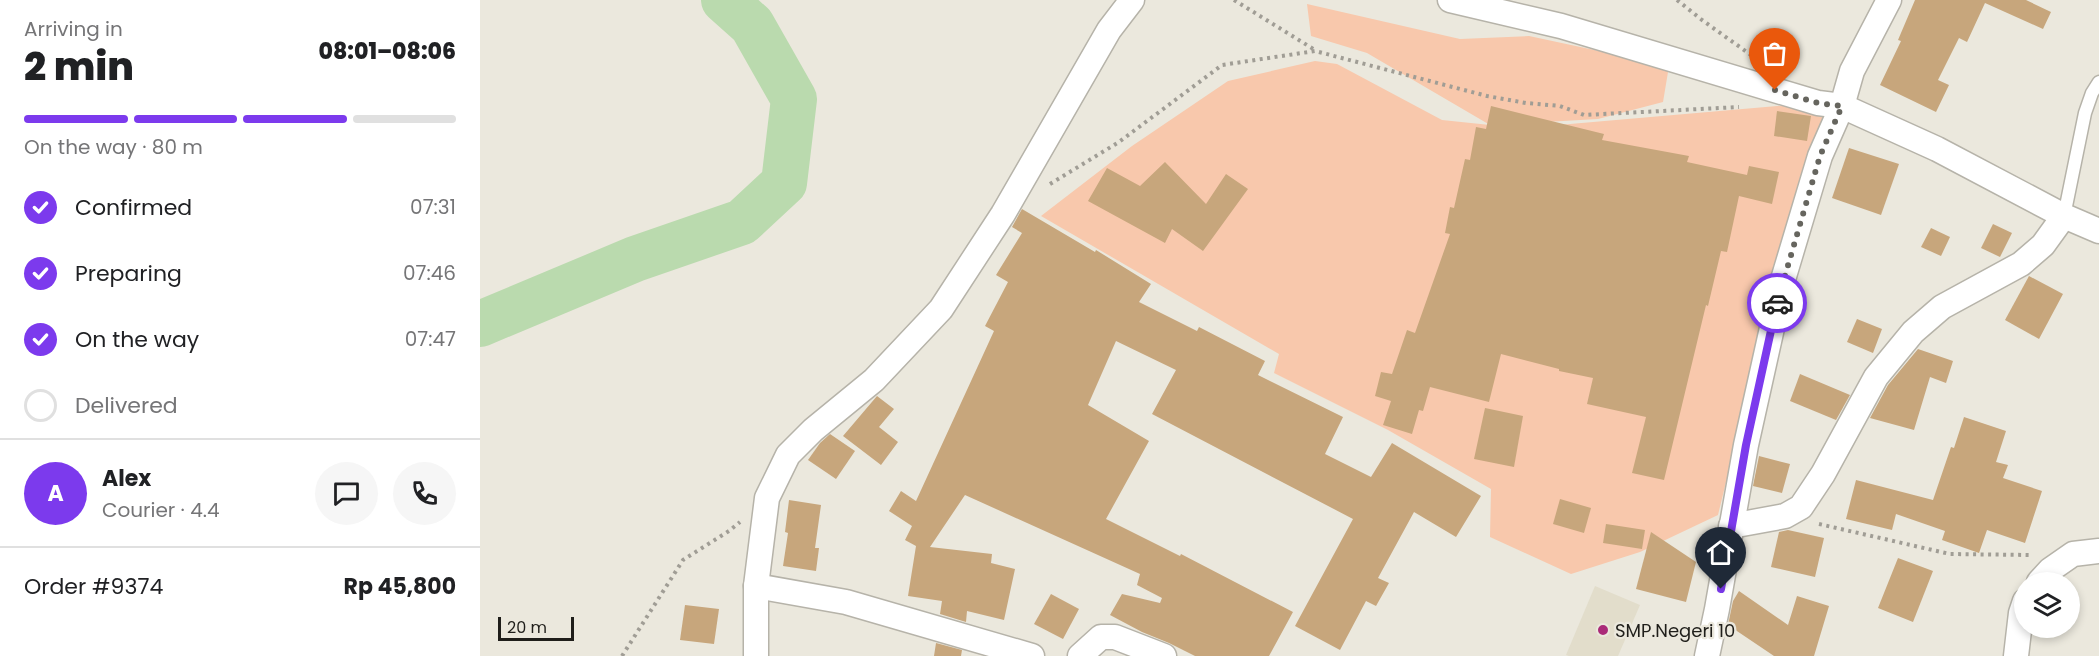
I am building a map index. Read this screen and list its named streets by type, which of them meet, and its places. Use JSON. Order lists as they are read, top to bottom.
{
  "places": ["SMP.Negeri 10"],
  "scale_bar": "20 m",
  "page": {
    "heading": ["2 min", "Arriving in", "08:01–08:06"],
    "panel": [
      "Alex",
      "Courier · 4.4",
      "Order #9374",
      "Rp 45,800"
    ],
    "bar": "On the way · 80 m",
    "list": [
      ["Confirmed", "07:31"],
      ["Preparing", "07:46"],
      ["On the way", "07:47"],
      "Delivered"
    ],
    "round": "A",
    "scale": "20 m"
  }
}
